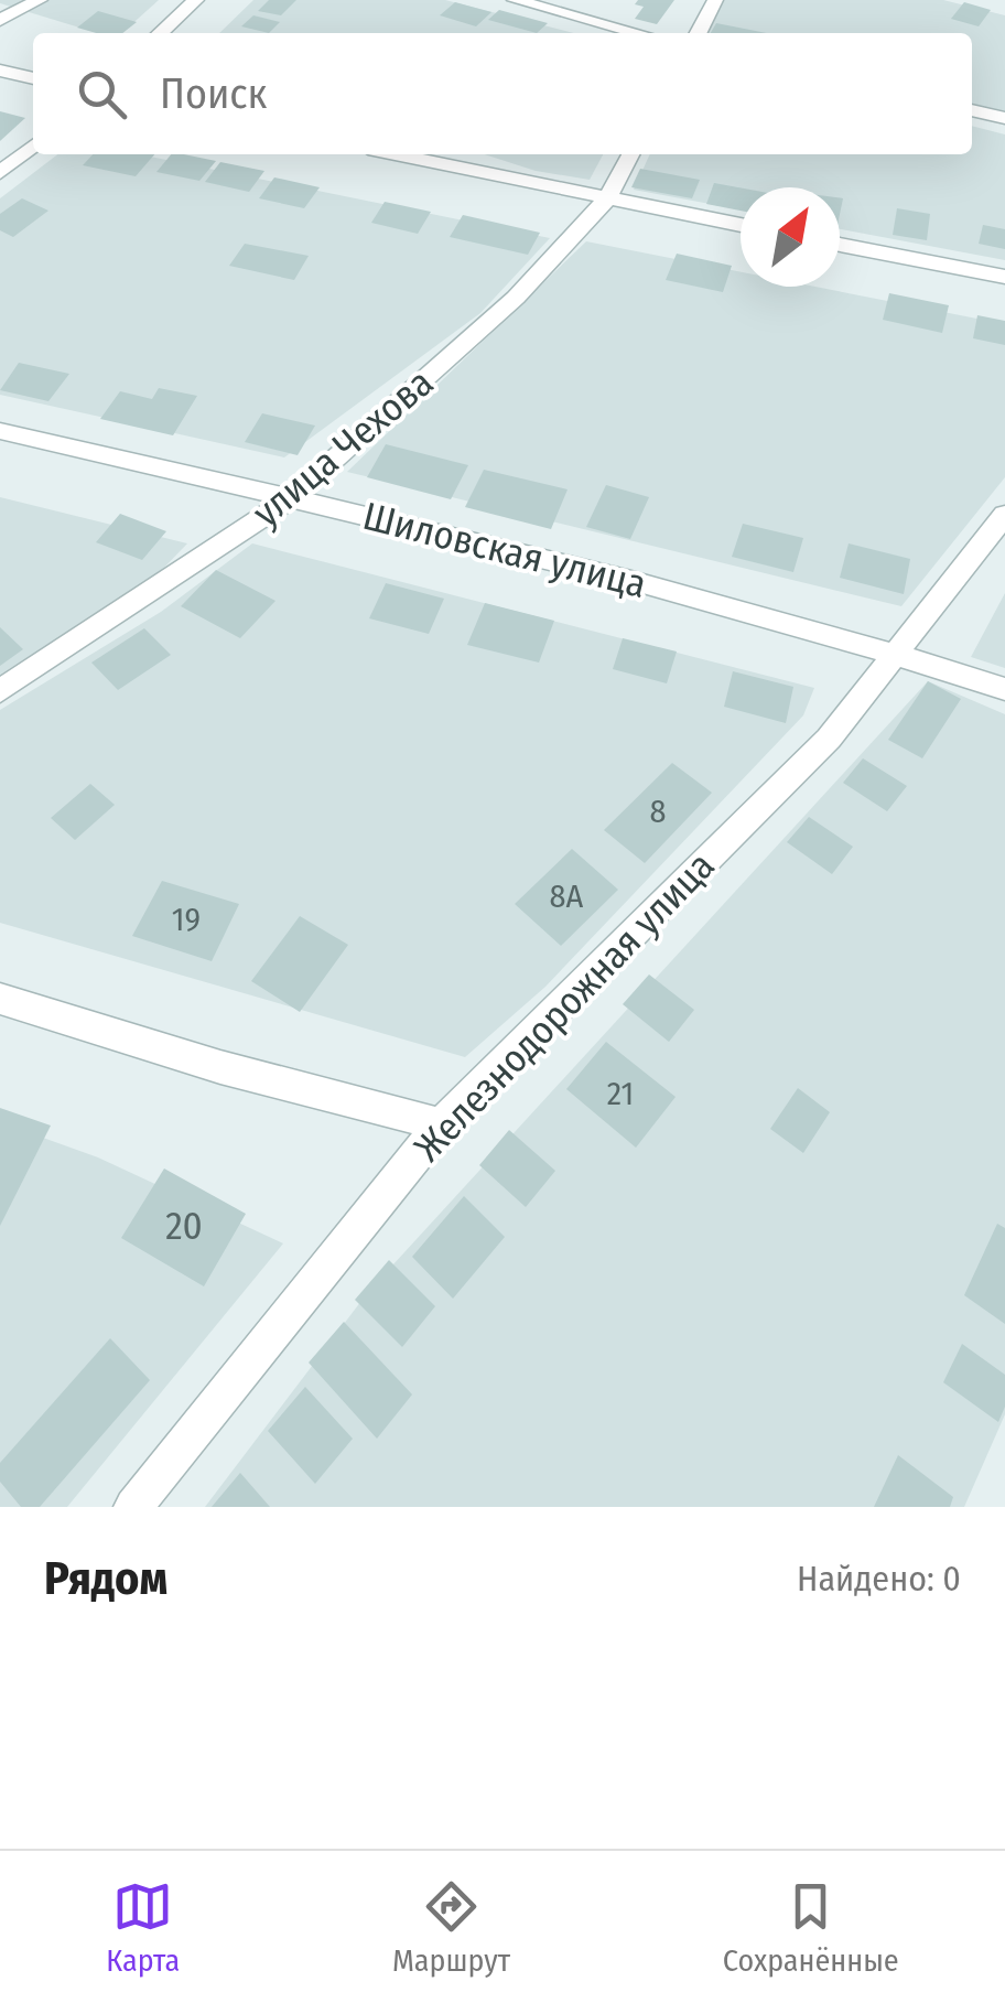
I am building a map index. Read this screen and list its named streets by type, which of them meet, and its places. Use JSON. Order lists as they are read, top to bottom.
{
  "streets": {
    "street": ["улица Чехова", "Шиловская улица", "Железнодорожная улица"]
  },
  "crossings": [
    ["улица Чехова", "Шиловская улица"],
    ["Шиловская улица", "Железнодорожная улица"]
  ],
  "house_numbers": [
    "8",
    "8А",
    "19",
    "21",
    "20"
  ],
  "north": "top right",
  "page": {
    "search": "Поиск",
    "heading": ["Рядом", "Найдено: 0"],
    "nav": ["Карта", "Маршрут", "Сохранённые"]
  }
}
